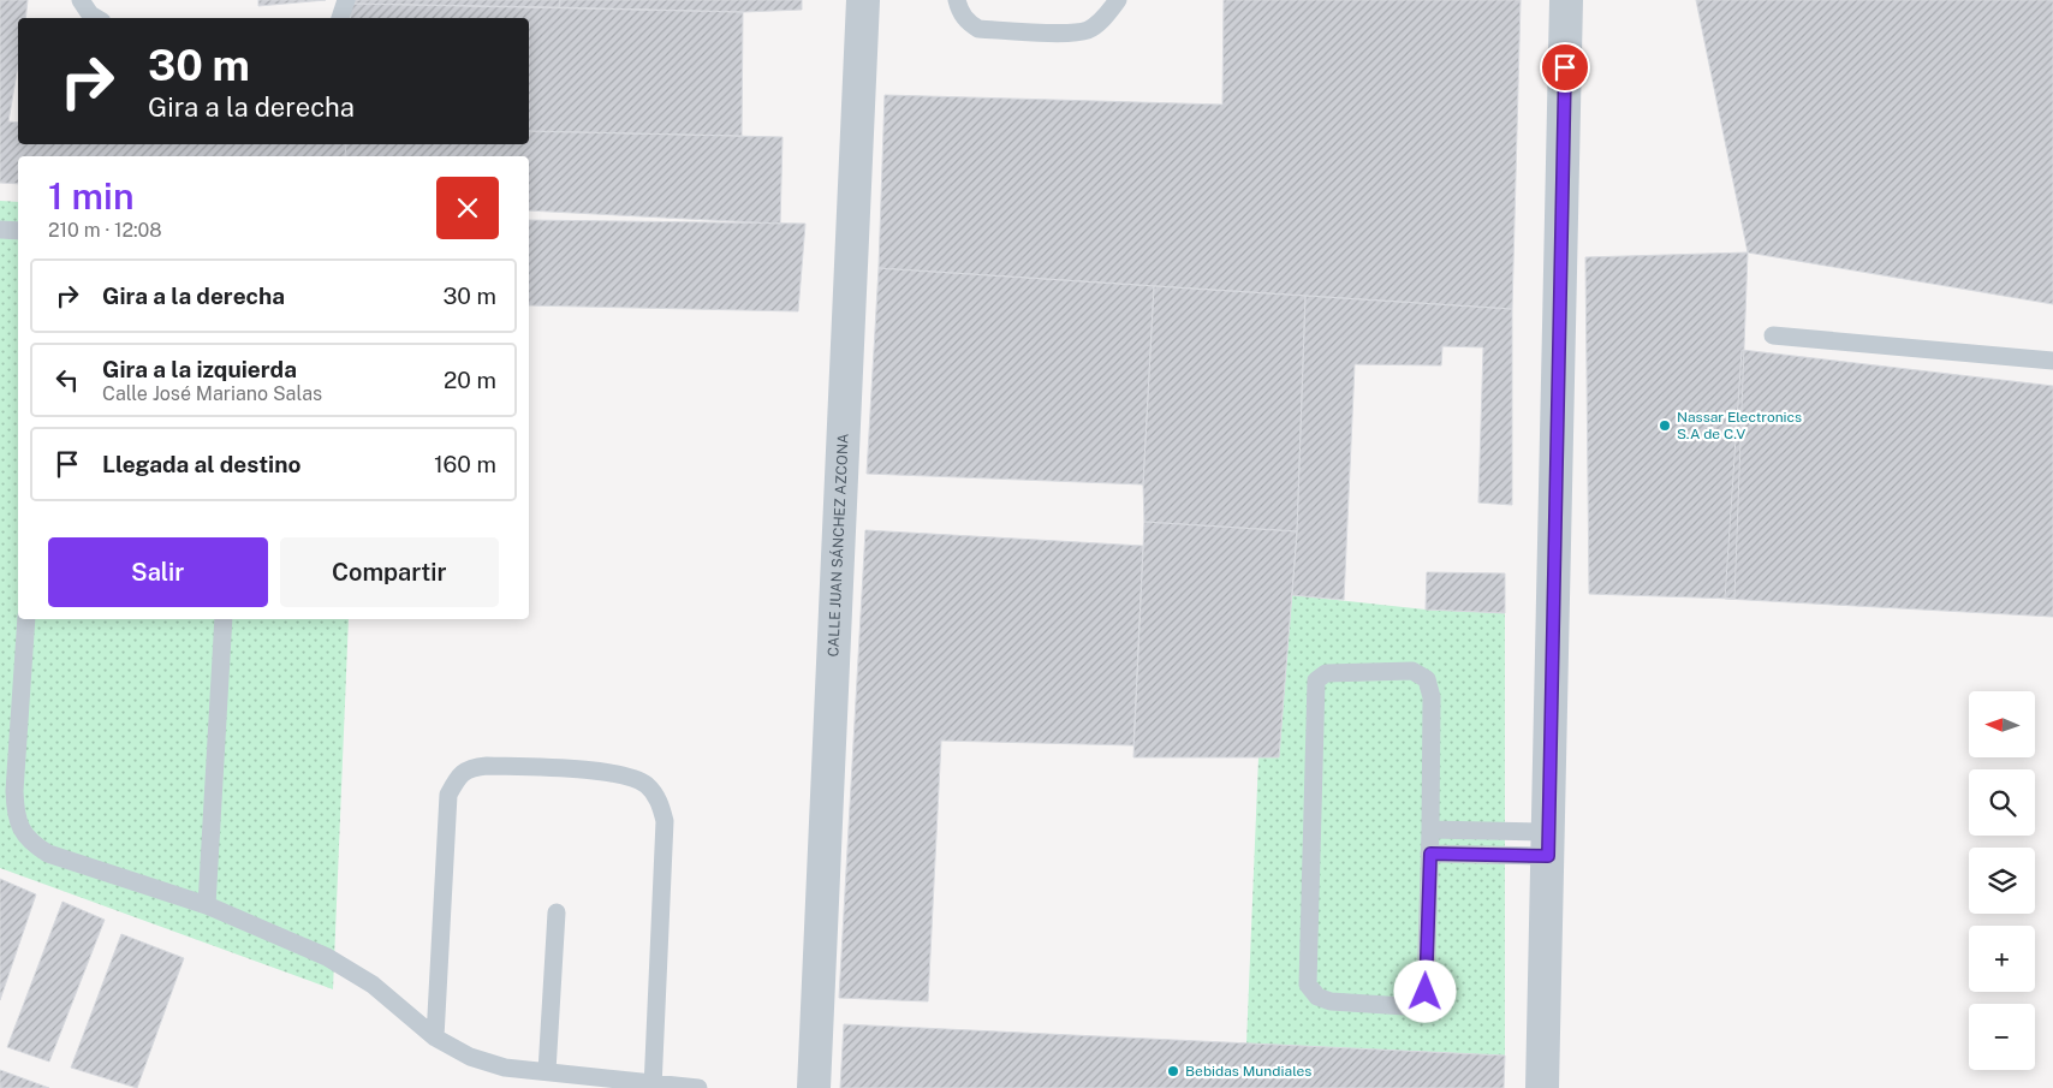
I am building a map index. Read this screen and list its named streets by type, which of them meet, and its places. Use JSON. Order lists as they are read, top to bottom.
{
  "streets": {
    "street": ["CALLE JUAN SÁNCHEZ AZCONA"]
  },
  "places": ["Nassar Electronics S.A de C.V", "Bebidas Mundiales"],
  "north": "left",
  "page": {
    "turn": ["30 m", "Gira a la derecha"],
    "heading": ["1 min", "210 m · 12:08"],
    "list": [
      {
        "name": "Gira a la derecha",
        "value": "30 m"
      },
      {
        "name": "Gira a la izquierda",
        "note": "Calle José Mariano Salas",
        "value": "20 m"
      },
      {
        "name": "Llegada al destino",
        "value": "160 m"
      }
    ],
    "buttons": ["Salir", "Compartir"],
    "map_buttons": ["+", "−"]
  }
}
